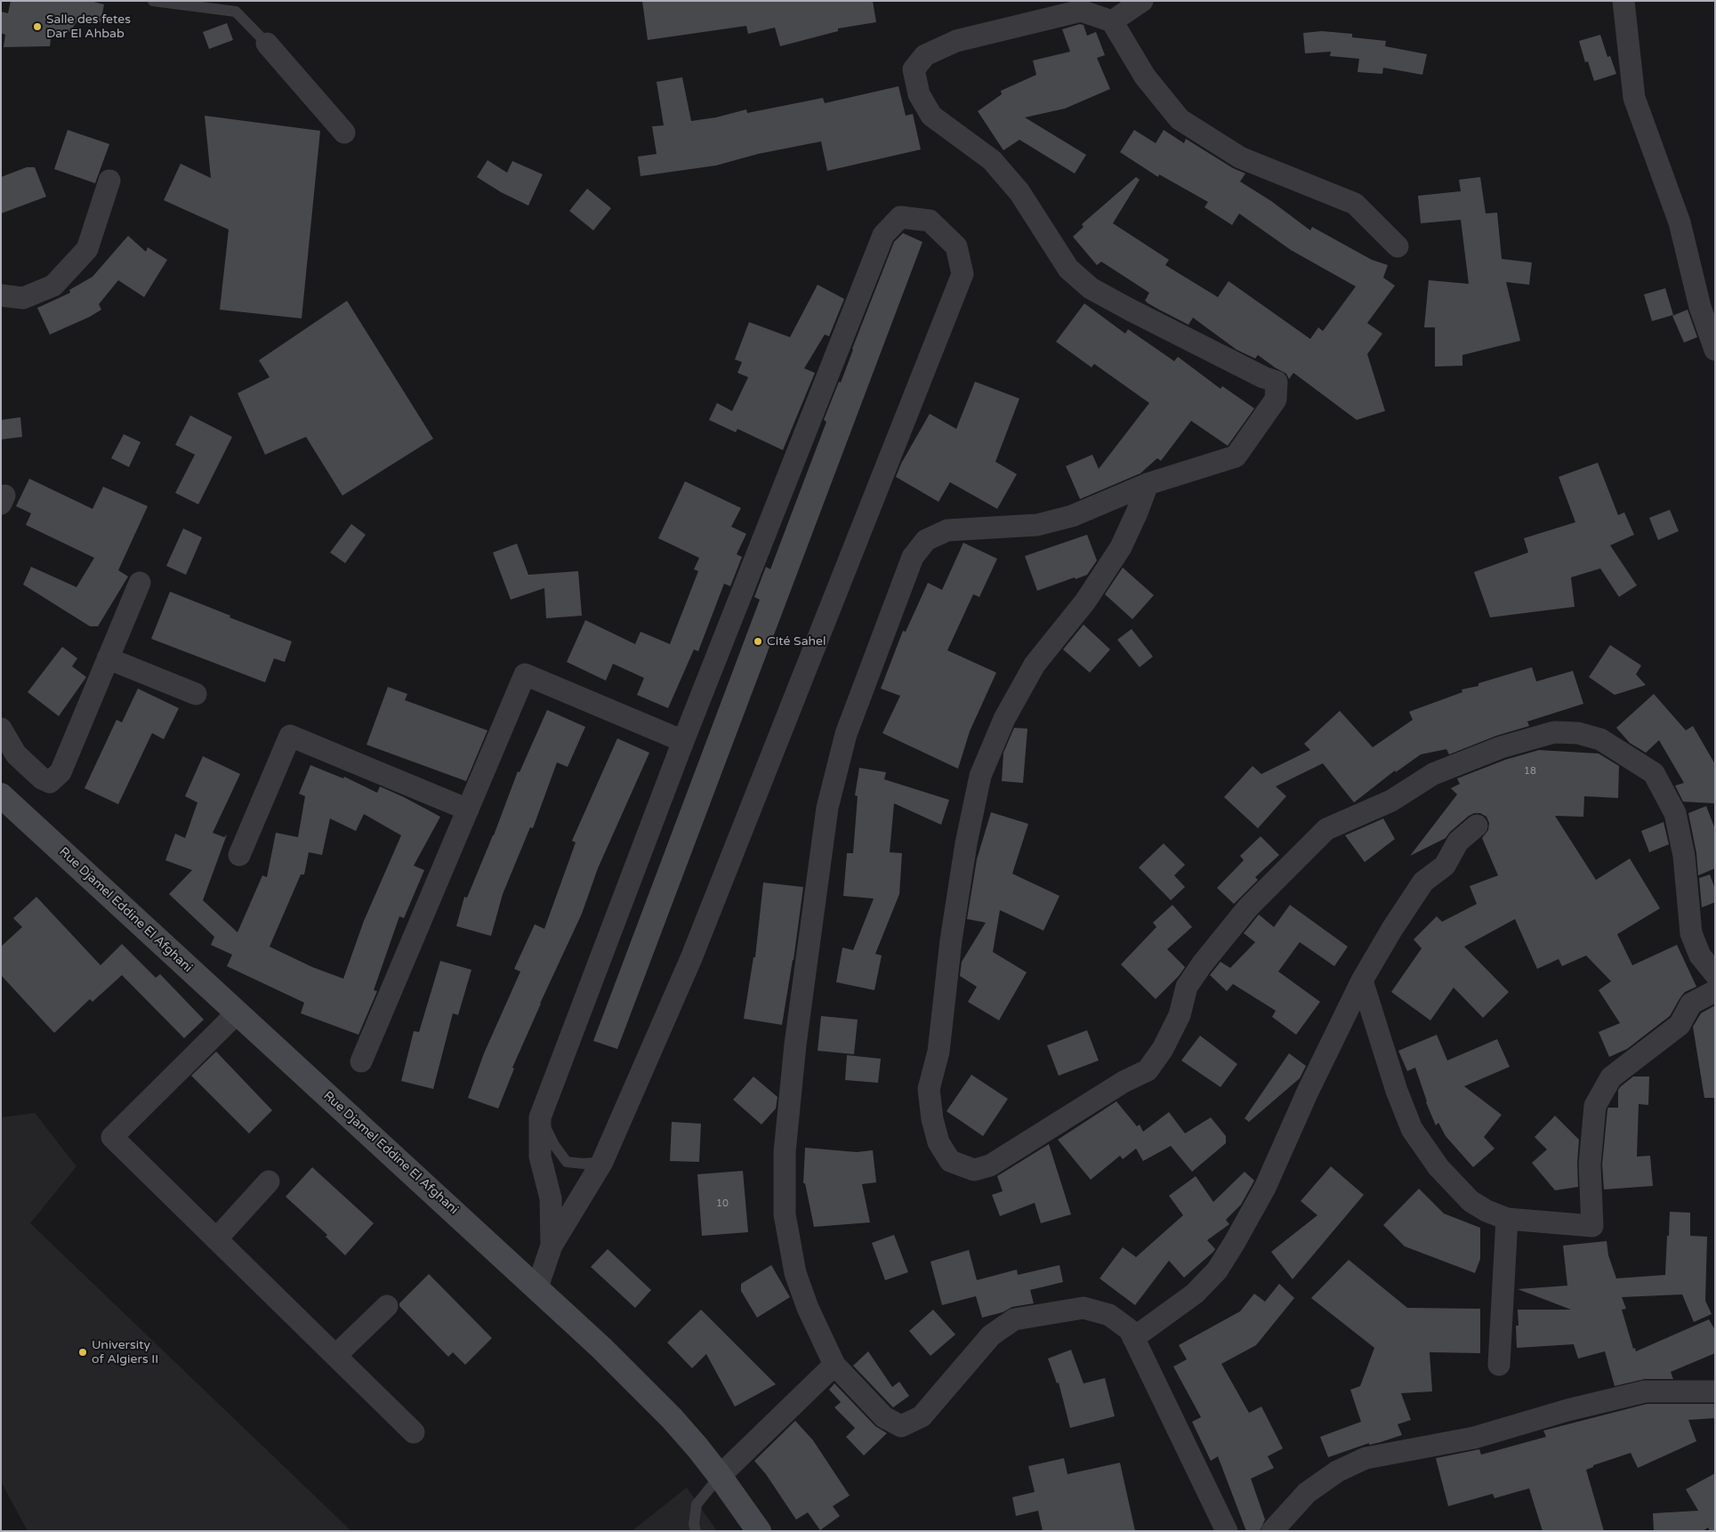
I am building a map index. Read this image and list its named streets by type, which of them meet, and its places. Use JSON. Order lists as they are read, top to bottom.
{
  "streets": {
    "main road": ["Rue Djamel Eddine El Afghani"]
  },
  "places": ["Salle des fetes Dar El Ahbab", "Cité Sahel", "University of Algiers II"],
  "house_numbers": ["18", "10"]
}
